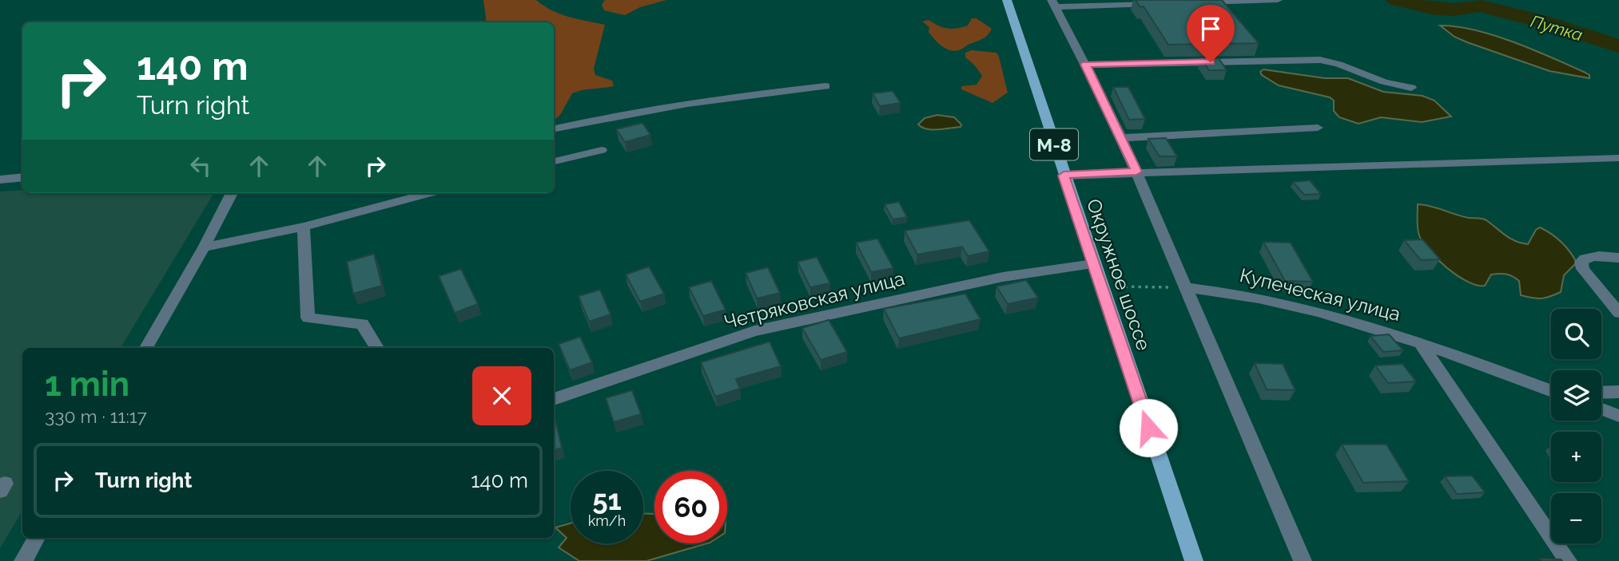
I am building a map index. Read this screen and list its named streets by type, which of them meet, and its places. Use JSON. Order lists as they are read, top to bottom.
{
  "streets": {
    "main road": ["М-8", "Окружное шоссе"],
    "street": ["Купеческая улица", "Четряковская улица"]
  },
  "crossings": [
    ["Окружное шоссе", "Четряковская улица"]
  ],
  "water": ["Путка"],
  "page": {
    "turn": ["140 m", "Turn right"],
    "map_buttons": ["+", "−"],
    "heading": ["1 min", "330 m · 11:17"],
    "list": [
      {
        "name": "Turn right",
        "value": "140 m"
      }
    ],
    "speed": "51 km/h",
    "limit": "60"
  }
}
